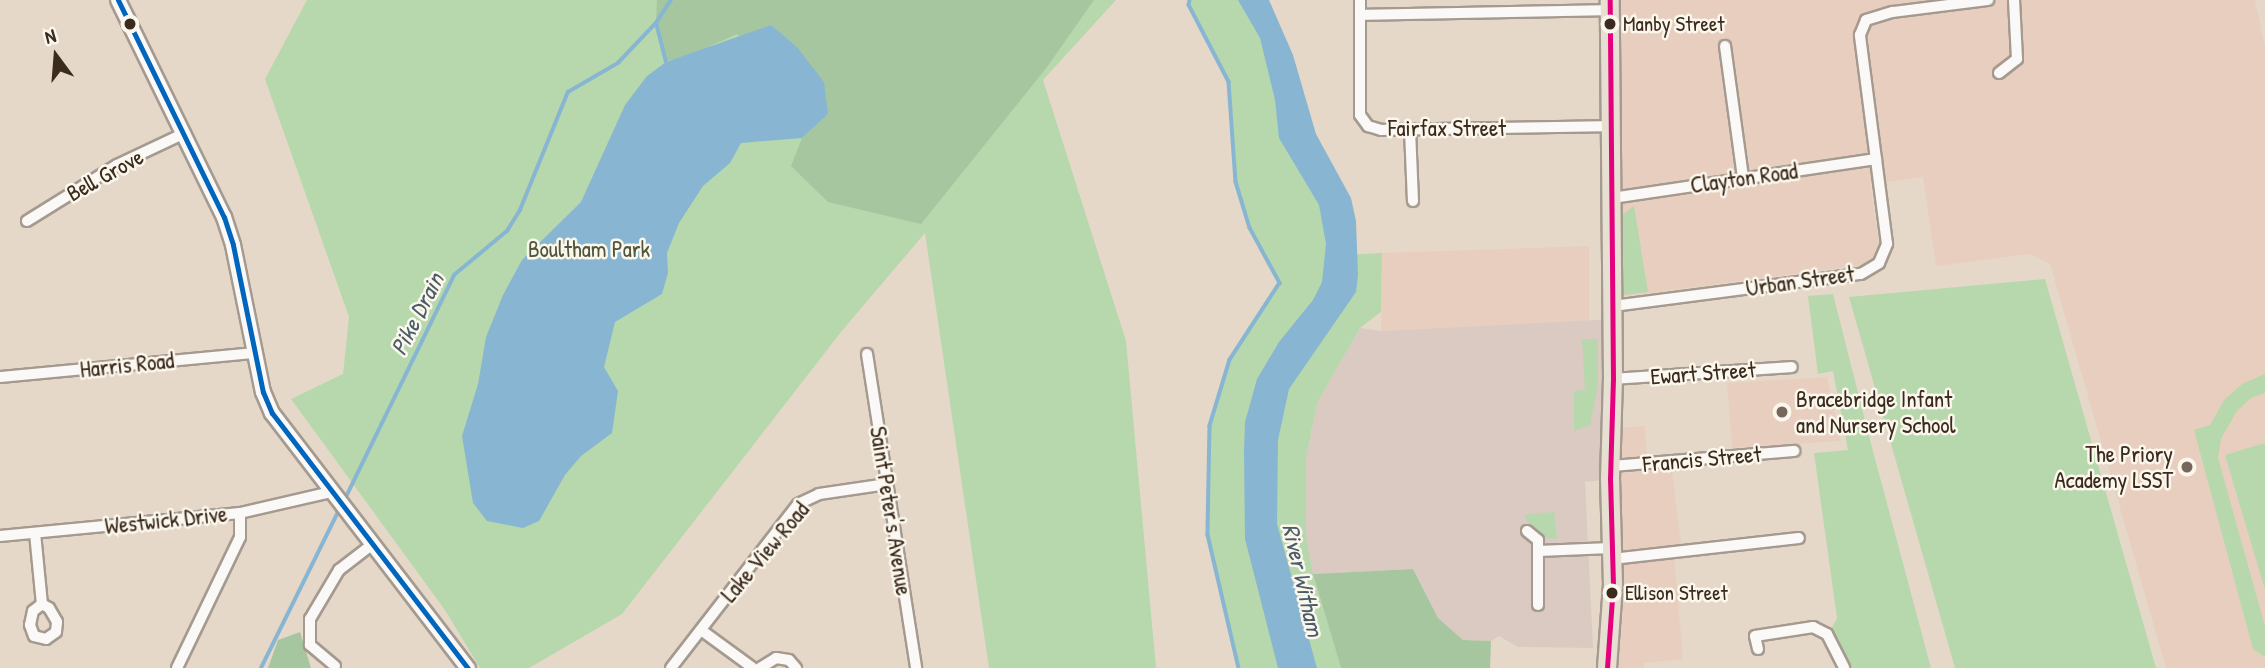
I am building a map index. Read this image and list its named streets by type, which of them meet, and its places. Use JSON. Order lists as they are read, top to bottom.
{
  "streets": {
    "street": [
      "Fairfax Street",
      "Bell Grove",
      "Clayton Road",
      "Urban Street",
      "Harris Road",
      "Ewart Street",
      "Francis Street",
      "Saint Peter's Avenue",
      "Westwick Drive",
      "Lake View Road"
    ]
  },
  "crossings": [
    ["Clayton Road", "Urban Street"],
    ["Saint Peter's Avenue", "Lake View Road"]
  ],
  "water": ["Pike Drain", "River Witham"],
  "parks": ["Boultham Park"],
  "places": [
    "Manby Street",
    "Bracebridge Infant and Nursery School",
    "The Priory Academy LSST",
    "Ellison Street"
  ],
  "north": "top"
}
